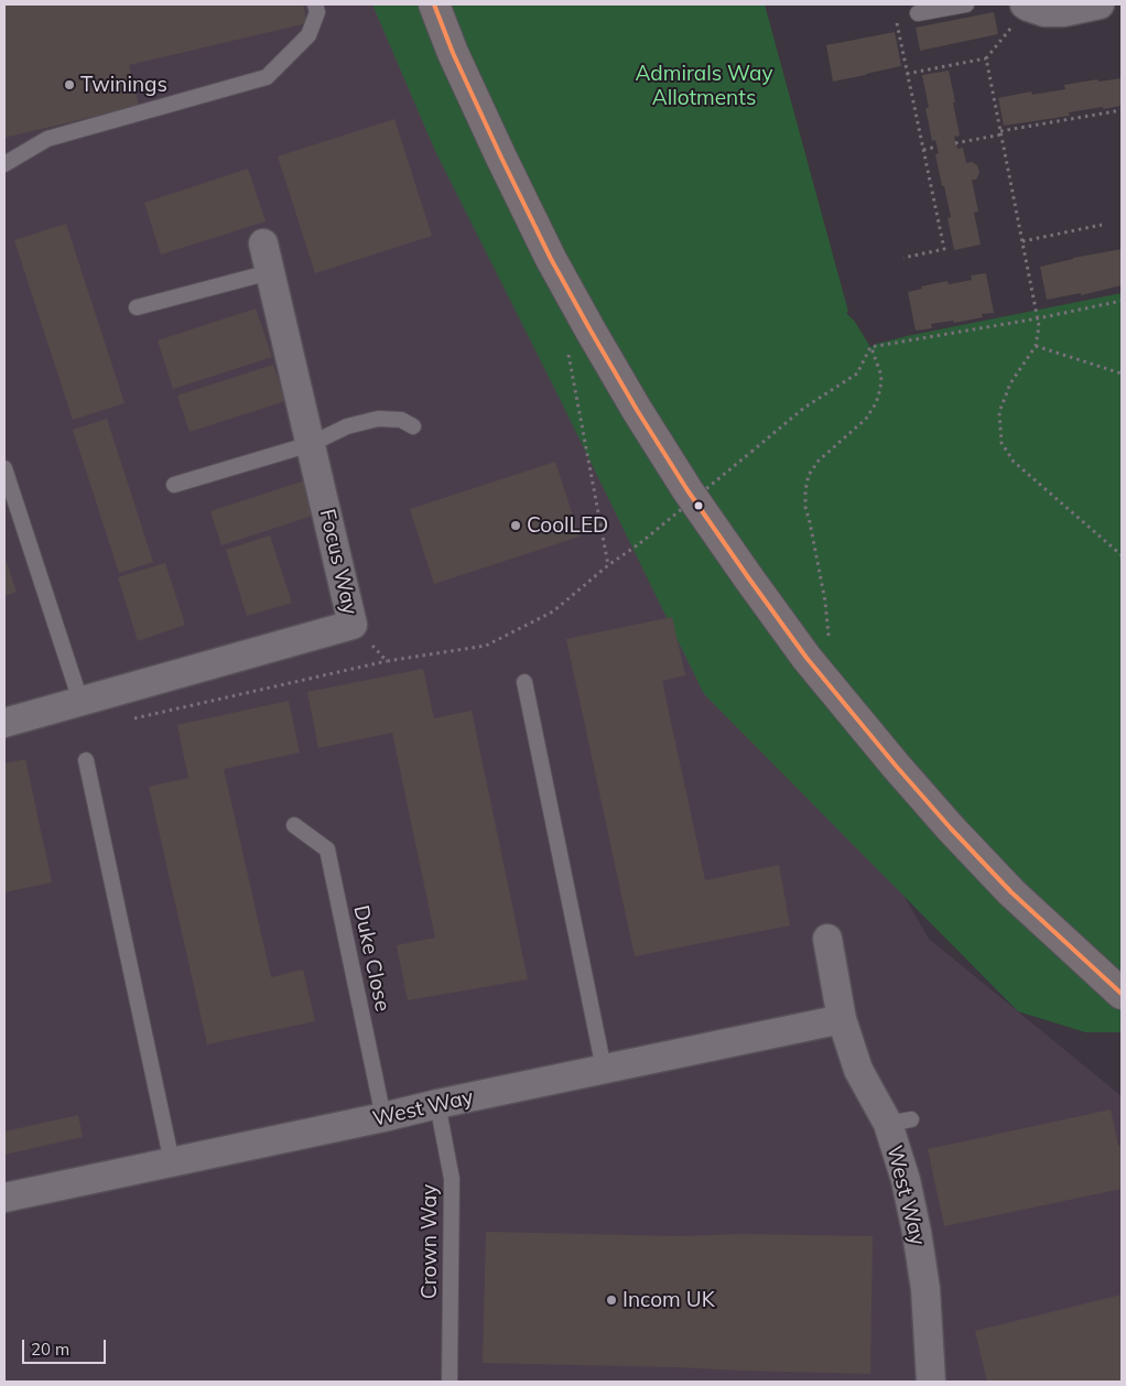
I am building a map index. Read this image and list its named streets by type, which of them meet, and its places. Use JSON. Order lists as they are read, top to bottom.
{
  "streets": {
    "street": ["Focus Way", "West Way"],
    "lane": ["Duke Close", "Crown Way"]
  },
  "crossings": [
    ["Duke Close", "West Way"],
    ["West Way", "Crown Way"]
  ],
  "parks": ["Admirals Way Allotments"],
  "places": ["Twinings", "CoolLED", "Incom UK"],
  "scale_bar": "20 m"
}
